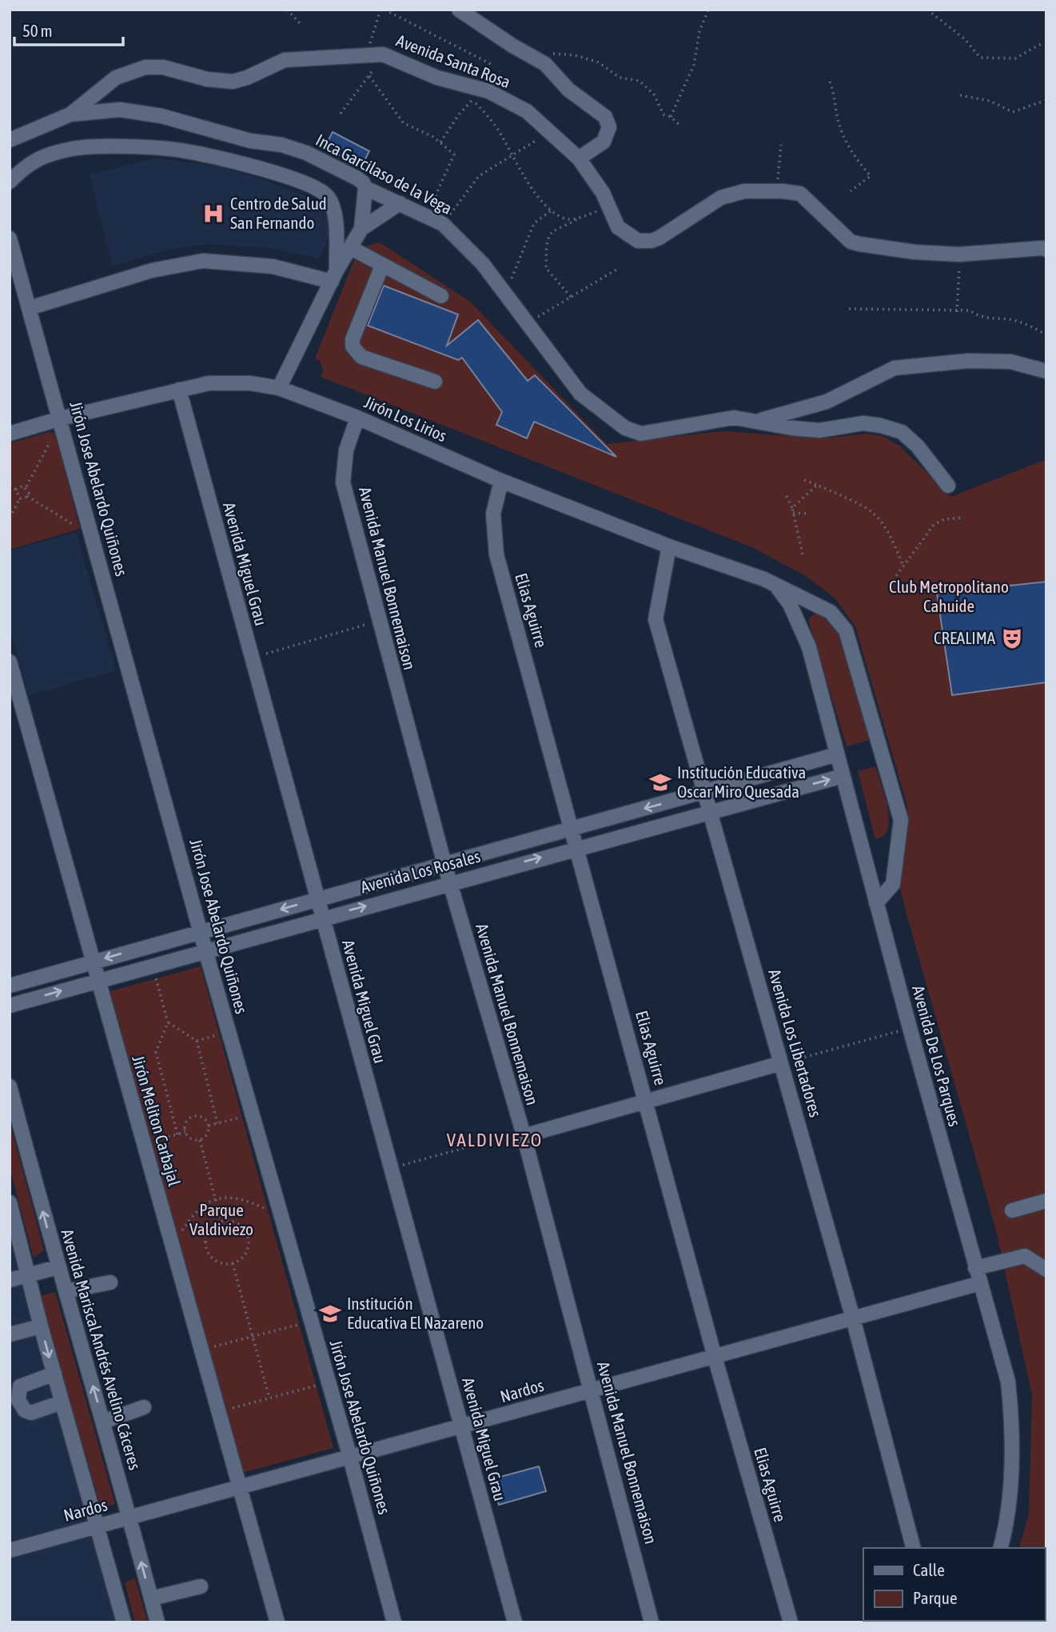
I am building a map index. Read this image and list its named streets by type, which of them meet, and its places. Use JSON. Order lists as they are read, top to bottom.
{
  "streets": {
    "street": [
      "Avenida Santa Rosa",
      "Inca Garcilaso de la Vega",
      "Jirón Los Lirios",
      "Jirón Jose Abelardo Quiñones",
      "Avenida Miguel Grau",
      "Avenida Manuel Bonnemaison",
      "Elias Aguirre",
      "Avenida Los Rosales",
      "Avenida Los Libertadores",
      "Avenida De Los Parques",
      "Jirón Meliton Carbajal",
      "Avenida Mariscal Andrés Avelino Cáceres",
      "Nardos"
    ]
  },
  "crossings": [
    ["Avenida Santa Rosa", "Inca Garcilaso de la Vega"],
    ["Jirón Los Lirios", "Jirón Jose Abelardo Quiñones"],
    ["Jirón Los Lirios", "Avenida Miguel Grau"],
    ["Jirón Los Lirios", "Avenida Manuel Bonnemaison"],
    ["Jirón Los Lirios", "Elias Aguirre"],
    ["Jirón Los Lirios", "Avenida Los Libertadores"],
    ["Jirón Los Lirios", "Avenida De Los Parques"],
    ["Jirón Jose Abelardo Quiñones", "Avenida Los Rosales"],
    ["Jirón Jose Abelardo Quiñones", "Nardos"],
    ["Avenida Miguel Grau", "Avenida Los Rosales"],
    ["Avenida Miguel Grau", "Nardos"],
    ["Avenida Manuel Bonnemaison", "Avenida Los Rosales"],
    ["Avenida Manuel Bonnemaison", "Nardos"],
    ["Elias Aguirre", "Avenida Los Rosales"],
    ["Elias Aguirre", "Nardos"],
    ["Avenida Los Rosales", "Avenida Los Libertadores"],
    ["Avenida Los Rosales", "Avenida De Los Parques"],
    ["Avenida Los Rosales", "Jirón Meliton Carbajal"],
    ["Avenida Los Libertadores", "Nardos"],
    ["Avenida De Los Parques", "Nardos"],
    ["Jirón Meliton Carbajal", "Nardos"],
    ["Avenida Mariscal Andrés Avelino Cáceres", "Nardos"]
  ],
  "districts": ["VALDIVIEZO"],
  "parks": ["Club Metropolitano Cahuide", "Parque Valdiviezo"],
  "places": {
    "hospital": ["Centro de Salud San Fernando"],
    "theatre": ["CREALIMA"],
    "school or university": ["Institución Educativa Oscar Miro Quesada", "Institución Educativa El Nazareno"]
  },
  "legend": ["Calle", "Parque"],
  "scale_bar": "50 m"
}
